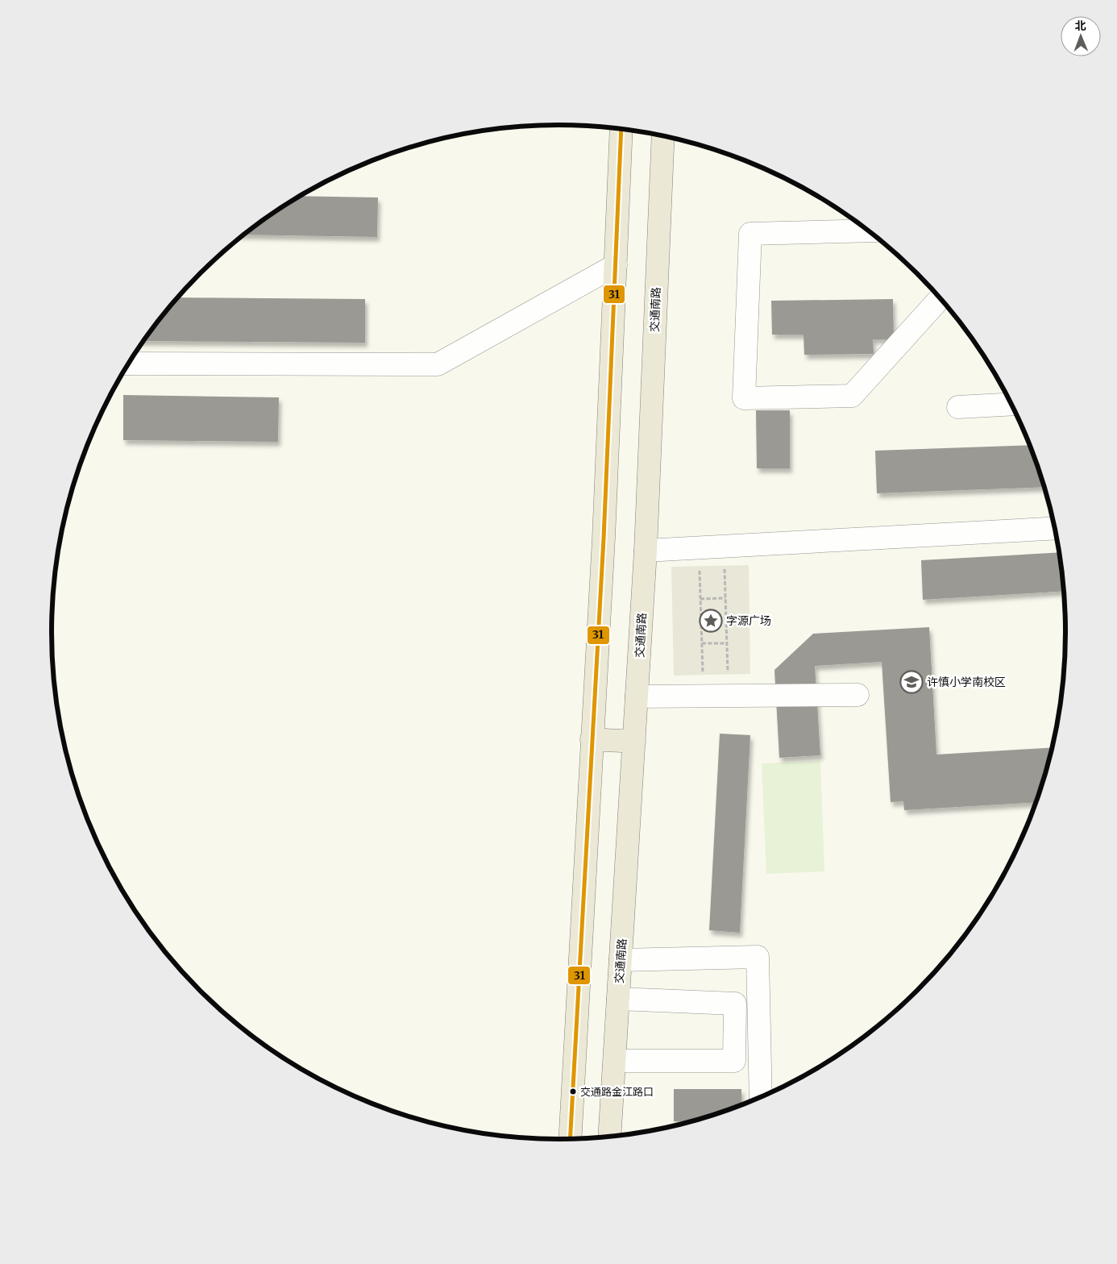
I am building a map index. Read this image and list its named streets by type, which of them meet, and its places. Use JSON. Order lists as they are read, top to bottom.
{
  "streets": {
    "main road": ["交通南路"]
  },
  "places": {
    "place": ["字源广场"],
    "school or university": ["许慎小学南校区"],
    "other": ["交通路金江路口"]
  },
  "lines": ["transit line 31"],
  "north": "top"
}
